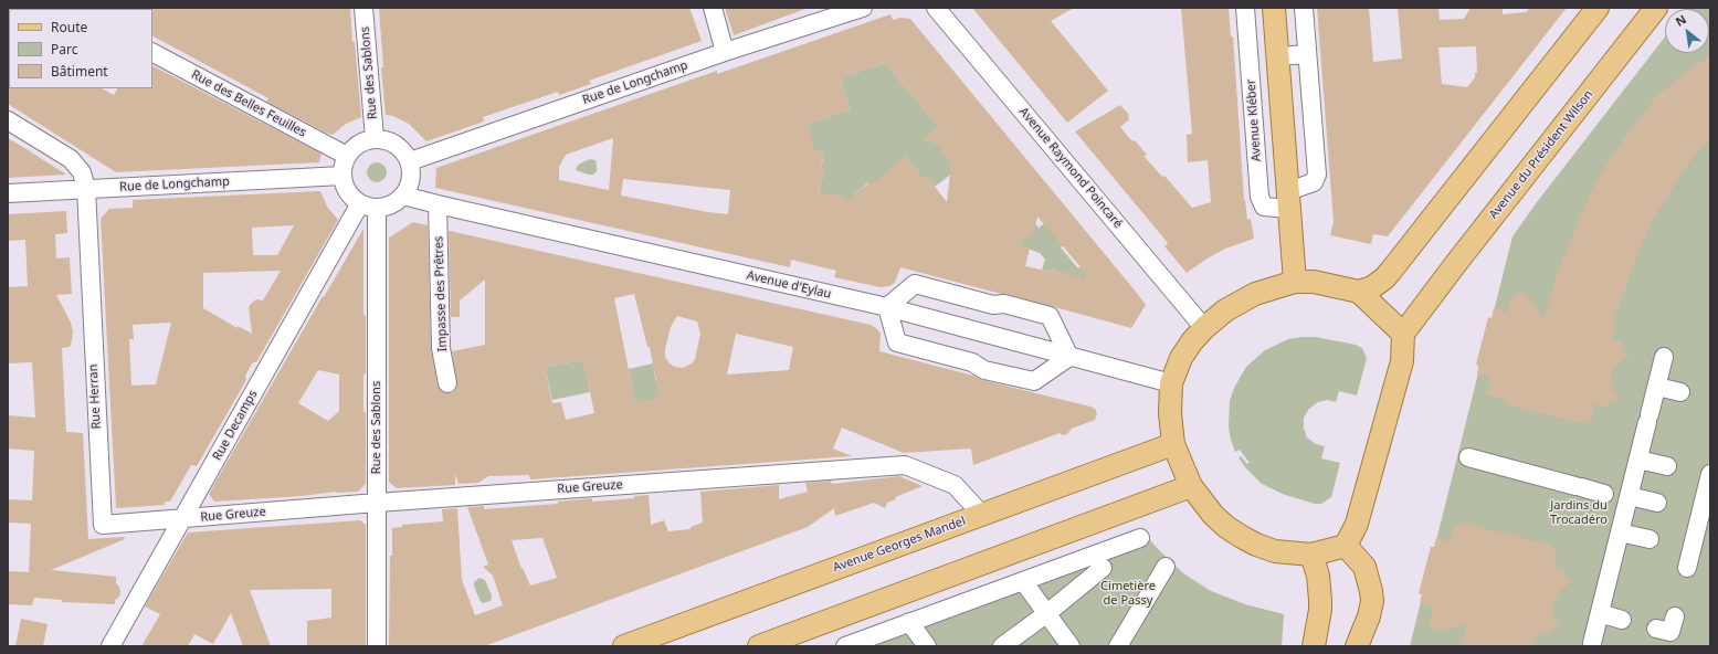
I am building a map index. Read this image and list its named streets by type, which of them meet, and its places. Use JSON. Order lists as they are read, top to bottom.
{
  "streets": {
    "main road": ["Avenue du Président Wilson", "Avenue Georges Mandel"],
    "street": [
      "Rue des Sablons",
      "Rue de Longchamp",
      "Rue des Belles Feuilles",
      "Avenue Kléber",
      "Avenue Raymond Poincaré",
      "Avenue d'Eylau",
      "Impasse des Prêtres",
      "Rue Herran",
      "Rue Decamps",
      "Rue Greuze"
    ]
  },
  "crossings": [
    ["Rue des Sablons", "Rue de Longchamp"],
    ["Rue des Sablons", "Rue des Belles Feuilles"],
    ["Rue des Sablons", "Avenue d'Eylau"],
    ["Rue des Sablons", "Rue Decamps"],
    ["Rue des Sablons", "Rue Greuze"],
    ["Rue de Longchamp", "Rue des Belles Feuilles"],
    ["Rue de Longchamp", "Avenue d'Eylau"],
    ["Rue de Longchamp", "Rue Herran"],
    ["Rue de Longchamp", "Rue Decamps"],
    ["Rue des Belles Feuilles", "Avenue d'Eylau"],
    ["Rue des Belles Feuilles", "Rue Decamps"],
    ["Avenue d'Eylau", "Impasse des Prêtres"],
    ["Avenue d'Eylau", "Rue Decamps"],
    ["Rue Herran", "Rue Decamps"],
    ["Rue Herran", "Rue Greuze"],
    ["Rue Decamps", "Rue Greuze"],
    ["Rue Greuze", "Avenue Georges Mandel"]
  ],
  "parks": ["Jardins du Trocadéro", "Cimetière de Passy"],
  "legend": ["Route", "Parc", "Bâtiment"],
  "north": "top left"
}
